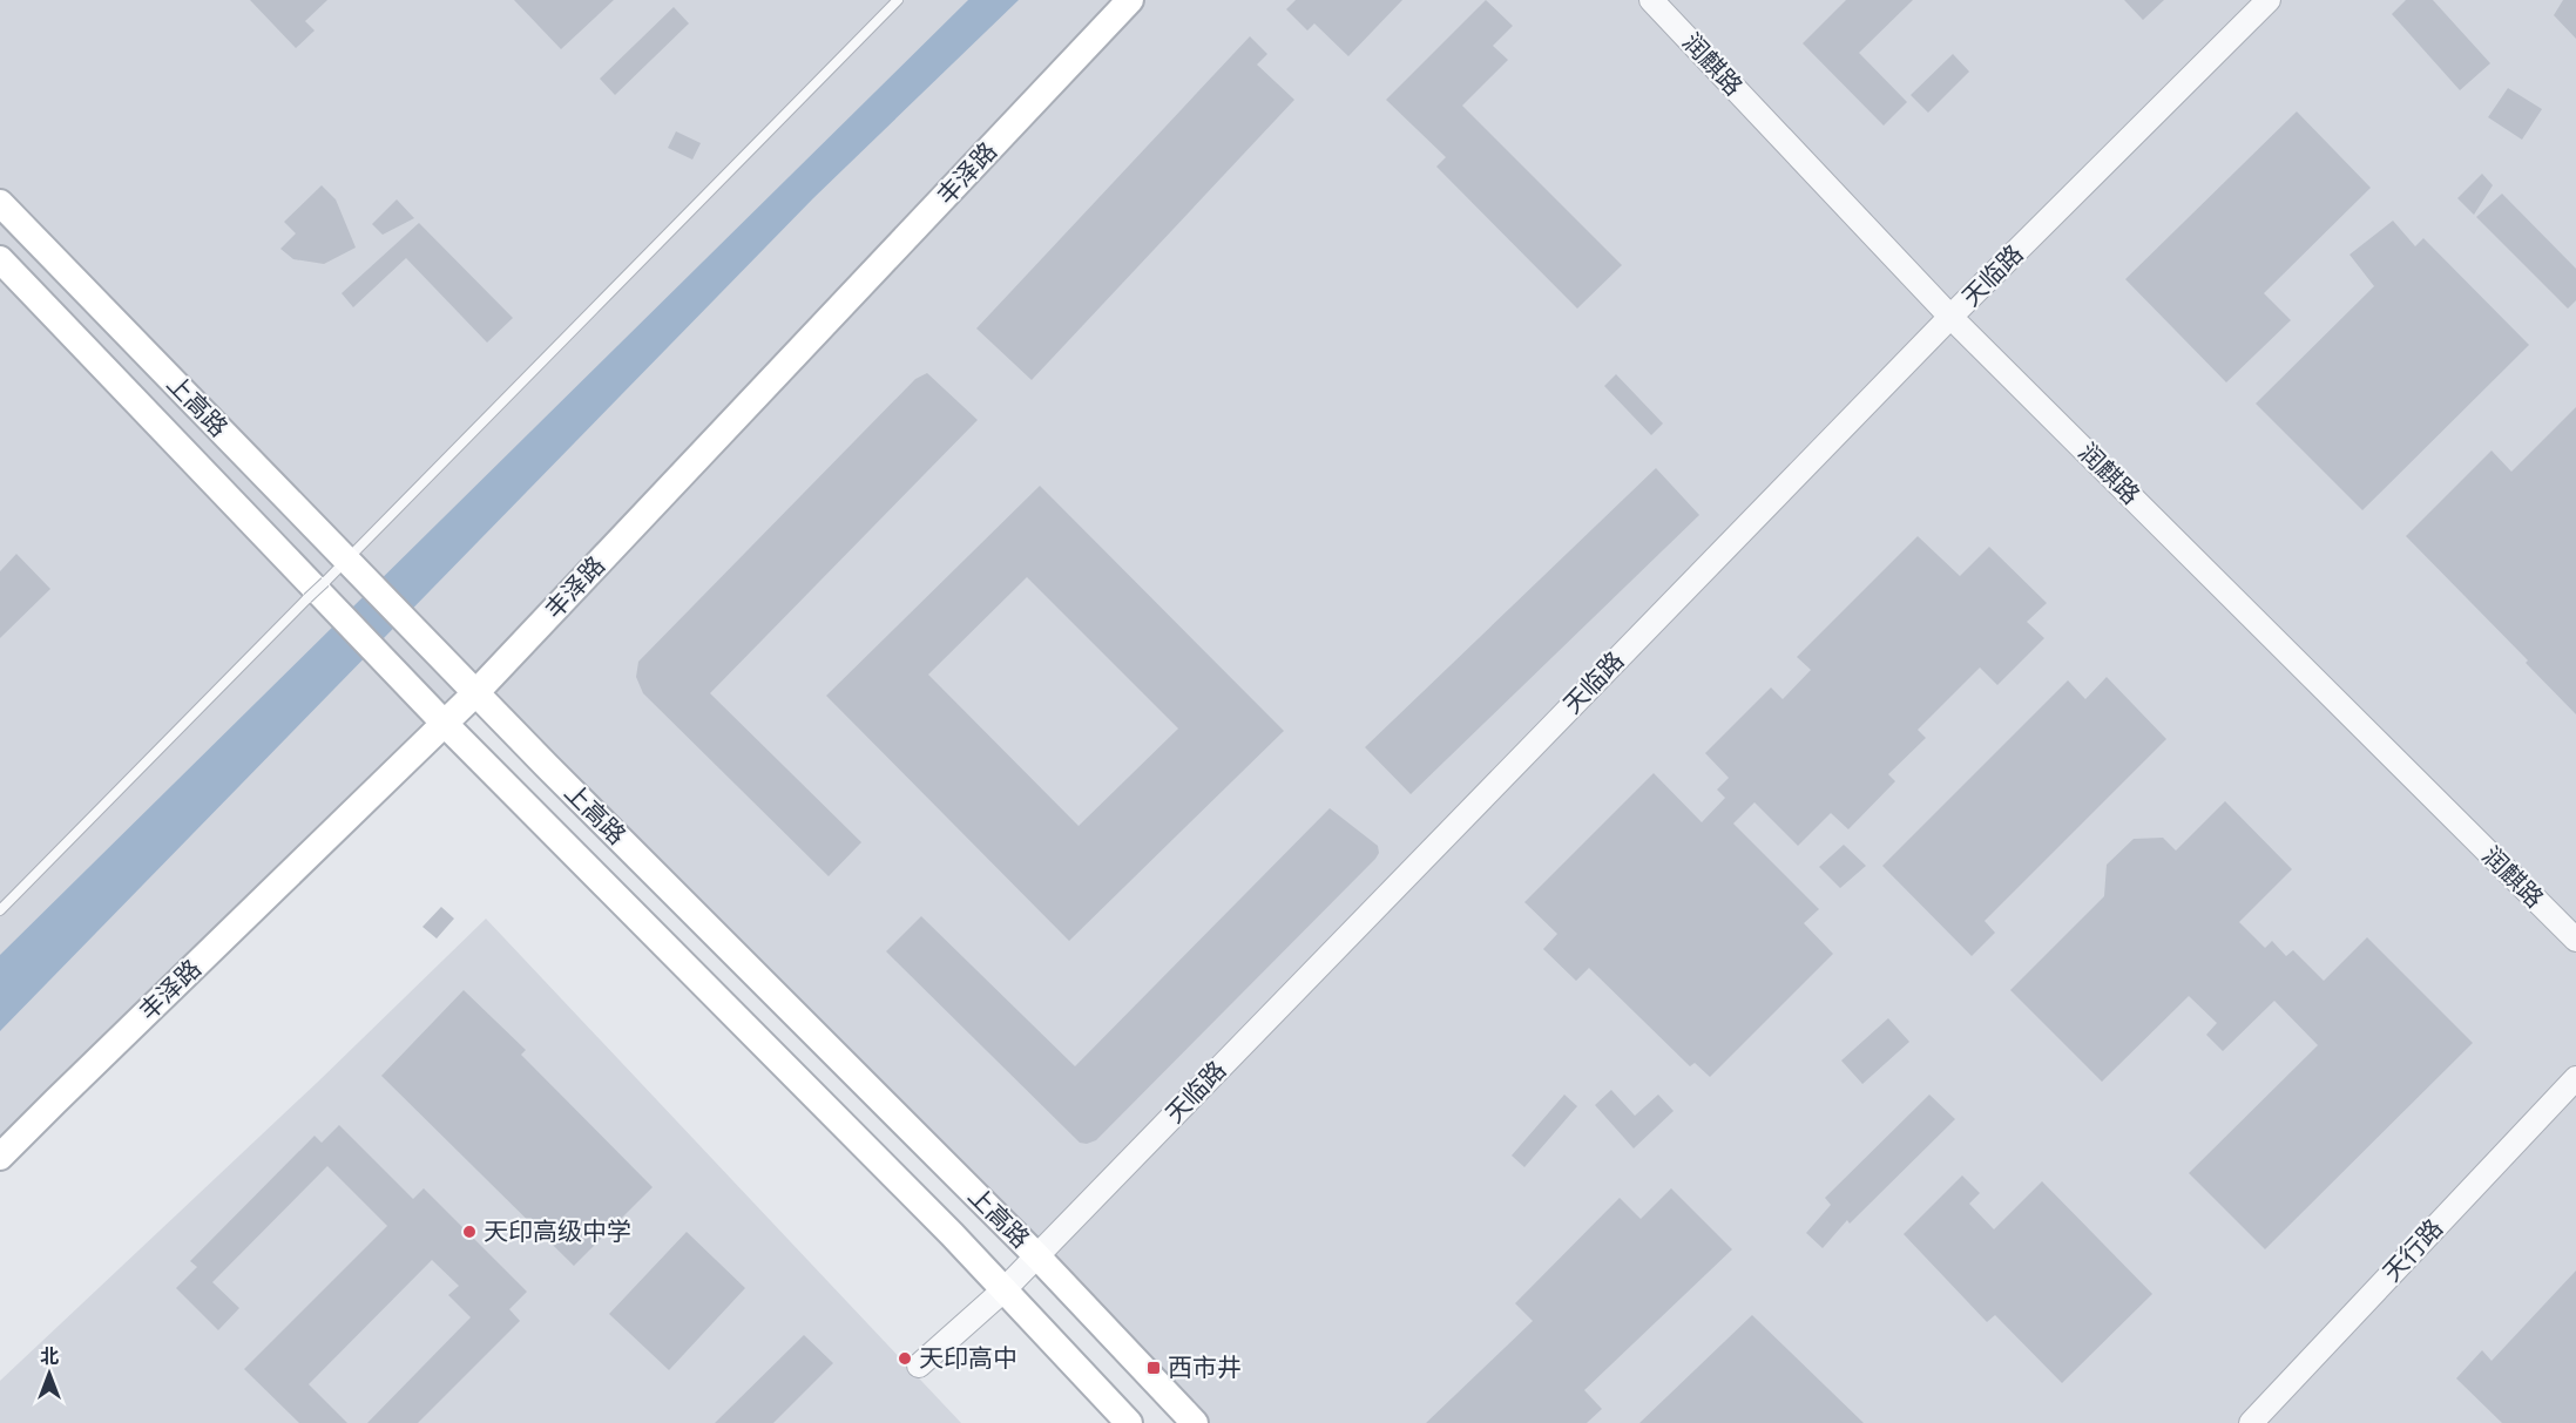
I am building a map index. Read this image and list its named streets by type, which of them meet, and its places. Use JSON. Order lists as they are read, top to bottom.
{
  "streets": {
    "main road": ["丰泽路", "上高路"],
    "street": ["润麒路", "天临路", "天行路"]
  },
  "crossings": [
    ["润麒路", "天临路"],
    ["丰泽路", "上高路"],
    ["天临路", "上高路"]
  ],
  "places": {
    "other": ["天印高级中学", "天印高中"],
    "transit": ["西市井"]
  },
  "north": "top"
}
